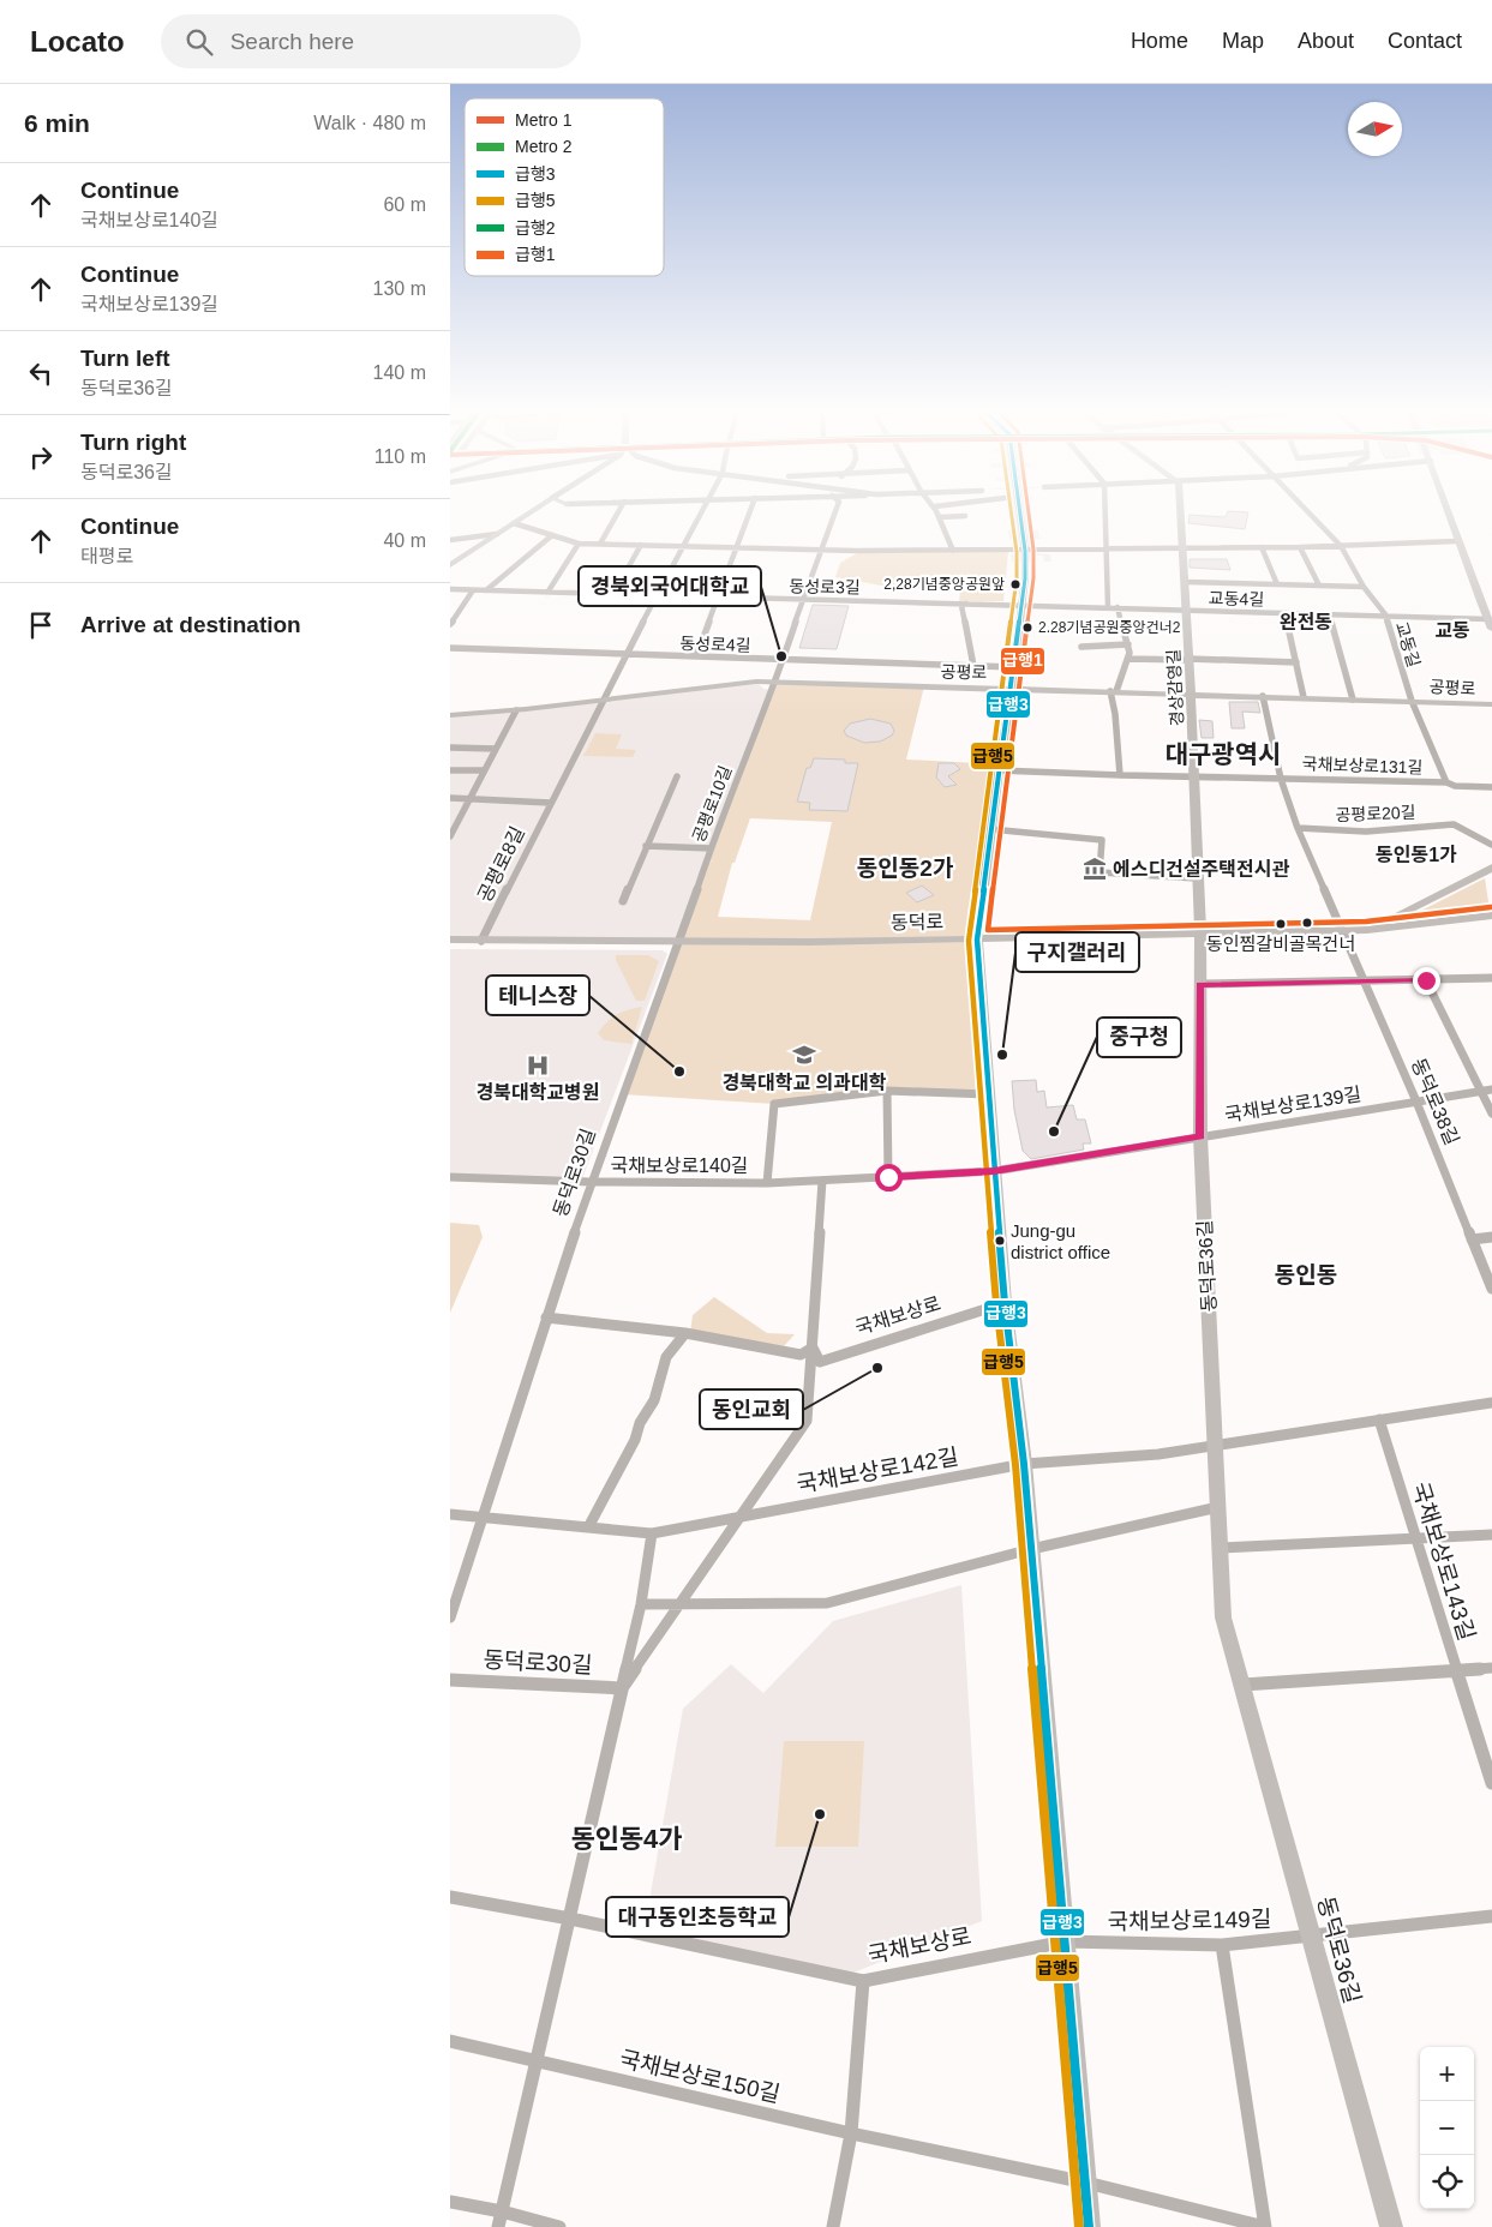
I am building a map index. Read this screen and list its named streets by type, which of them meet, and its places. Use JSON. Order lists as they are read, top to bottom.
{
  "streets": {
    "main road": [
      "공평로",
      "경상감영길",
      "동덕로",
      "동덕로36길"
    ],
    "street": [
      "동성로3길",
      "교동4길",
      "동성로4길",
      "교동길",
      "국채보상로131길",
      "공평로10길",
      "공평로20길",
      "공평로8길",
      "동덕로38길",
      "국채보상로139길",
      "국채보상로140길",
      "동덕로30길",
      "국채보상로",
      "국채보상로142길",
      "국채보상로143길",
      "국채보상로149길",
      "국채보상로150길"
    ]
  },
  "crossings": [
    ["동성로3길", "교동4길"],
    ["동성로3길", "공평로10길"],
    ["동성로3길", "공평로8길"],
    ["교동4길", "교동길"],
    ["교동4길", "공평로"],
    ["교동4길", "경상감영길"],
    ["동성로4길", "공평로10길"],
    ["동성로4길", "공평로8길"],
    ["교동길", "공평로"],
    ["공평로", "경상감영길"],
    ["공평로", "국채보상로131길"],
    ["공평로", "공평로10길"],
    ["공평로", "공평로8길"],
    ["경상감영길", "국채보상로131길"],
    ["경상감영길", "동덕로"],
    ["경상감영길", "동덕로36길"],
    ["공평로10길", "동덕로"],
    ["공평로10길", "동덕로30길"],
    ["공평로8길", "동덕로"],
    ["동덕로", "동덕로38길"],
    ["동덕로", "동덕로30길"],
    ["동덕로", "동덕로36길"],
    ["동덕로38길", "국채보상로139길"],
    ["국채보상로139길", "국채보상로140길"],
    ["국채보상로139길", "동덕로36길"],
    ["국채보상로140길", "동덕로30길"],
    ["동덕로30길", "국채보상로142길"],
    ["동덕로36길", "국채보상로149길"],
    ["국채보상로", "국채보상로142길"],
    ["국채보상로", "국채보상로149길"]
  ],
  "districts": [
    "완전동",
    "교동",
    "대구광역시",
    "동인동1가",
    "동인동2가",
    "동인동",
    "동인동4가"
  ],
  "places": {
    "other": [
      "2,28기념중앙공원앞",
      "2.28기념공원중앙건너2",
      "경북외국어대학교",
      "동인찜갈비골목건너",
      "구지갤러리",
      "테니스장",
      "중구청",
      "Jung-gu district office",
      "동인교회",
      "대구동인초등학교"
    ],
    "museum": ["에스디건설주택전시관"],
    "school or university": ["경북대학교 의과대학"],
    "hospital": ["경북대학교병원"]
  },
  "lines": ["transit line 급행3", "transit line 급행5", "transit line 급행1"],
  "legend": [
    "Metro 1",
    "Metro 2",
    "급행3",
    "급행5",
    "급행2",
    "급행1"
  ],
  "north": "right",
  "page": {
    "header": "Locato",
    "search": "Search here",
    "nav": [
      "Home",
      "Map",
      "About",
      "Contact"
    ],
    "heading": ["6 min", "Walk · 480 m"],
    "list": [
      ["Continue", "국채보상로140길", "60 m"],
      ["Continue", "국채보상로139길", "130 m"],
      ["Turn left", "동덕로36길", "140 m"],
      ["Turn right", "동덕로36길", "110 m"],
      ["Continue", "태평로", "40 m"],
      "Arrive at destination"
    ],
    "map_buttons": ["+", "−"]
  }
}
